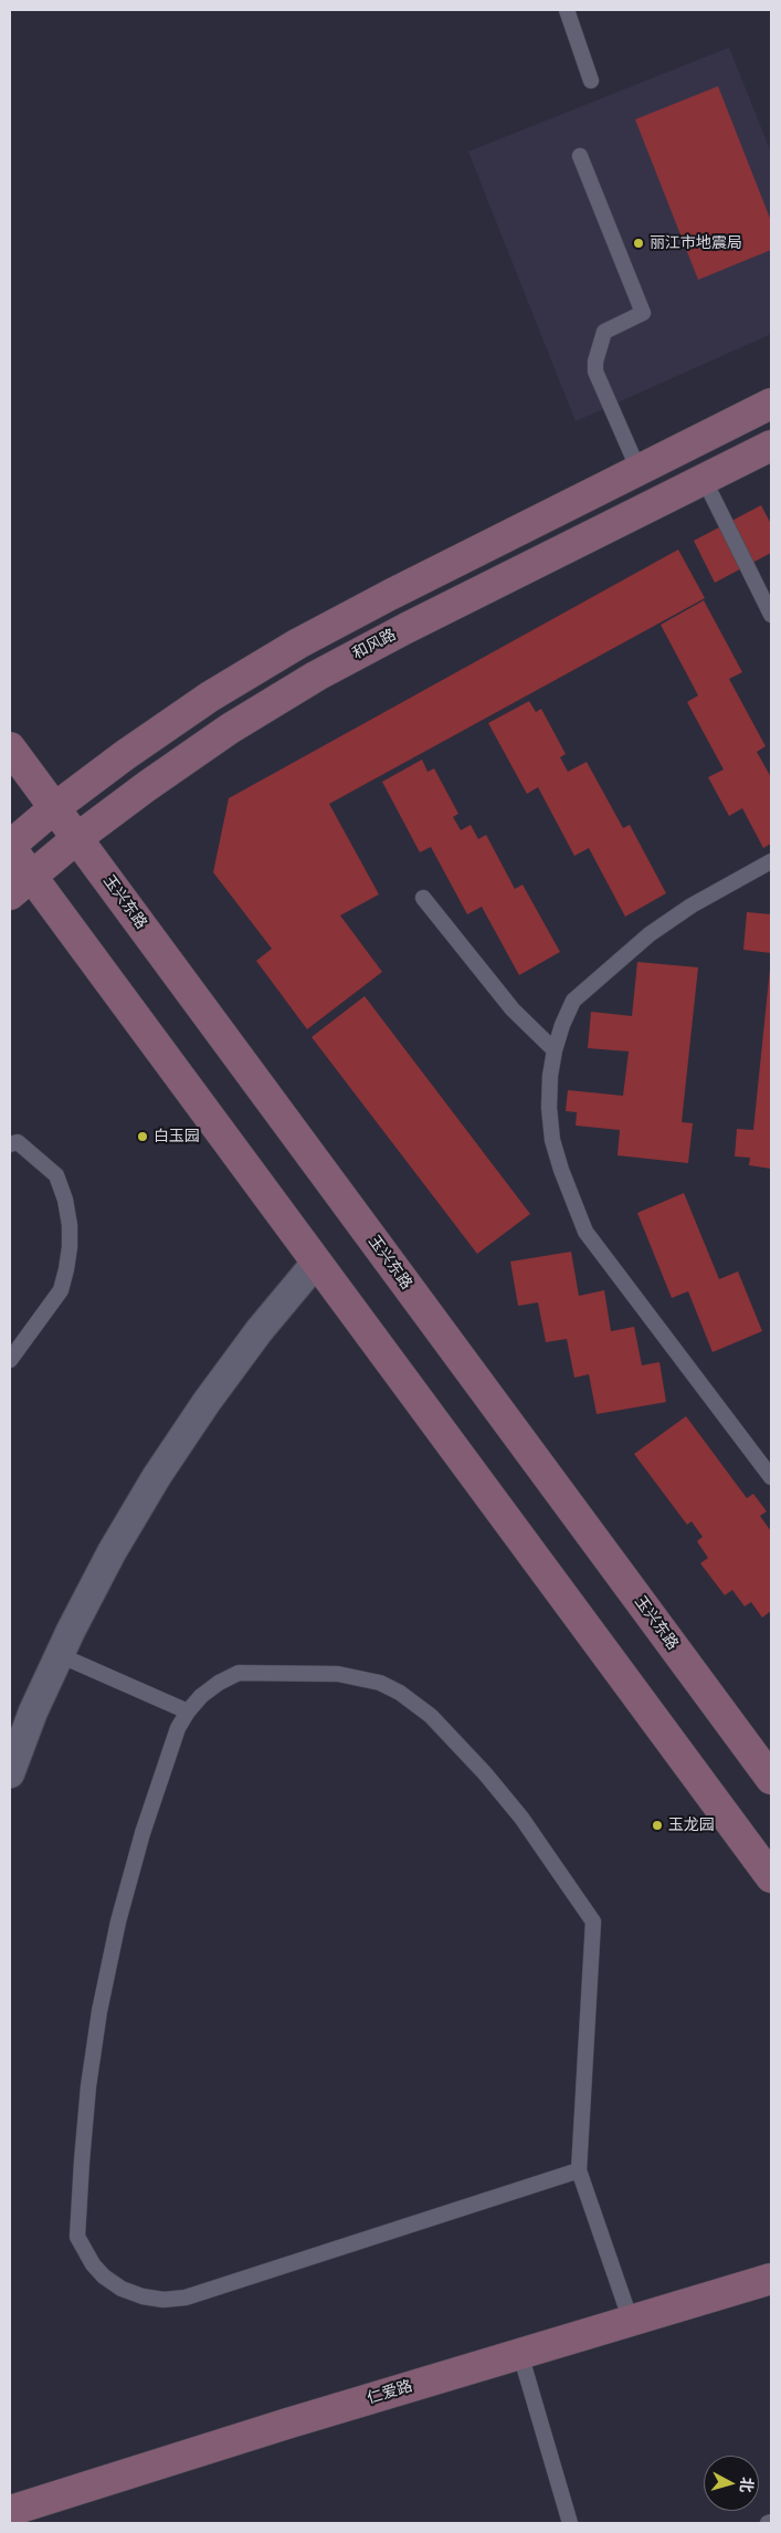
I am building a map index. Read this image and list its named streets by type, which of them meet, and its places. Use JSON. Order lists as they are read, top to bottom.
{
  "streets": {
    "main road": ["和风路", "玉兴东路", "仁爱路"]
  },
  "crossings": [
    ["和风路", "玉兴东路"]
  ],
  "places": ["丽江市地震局", "白玉园", "玉龙园"],
  "north": "right"
}
